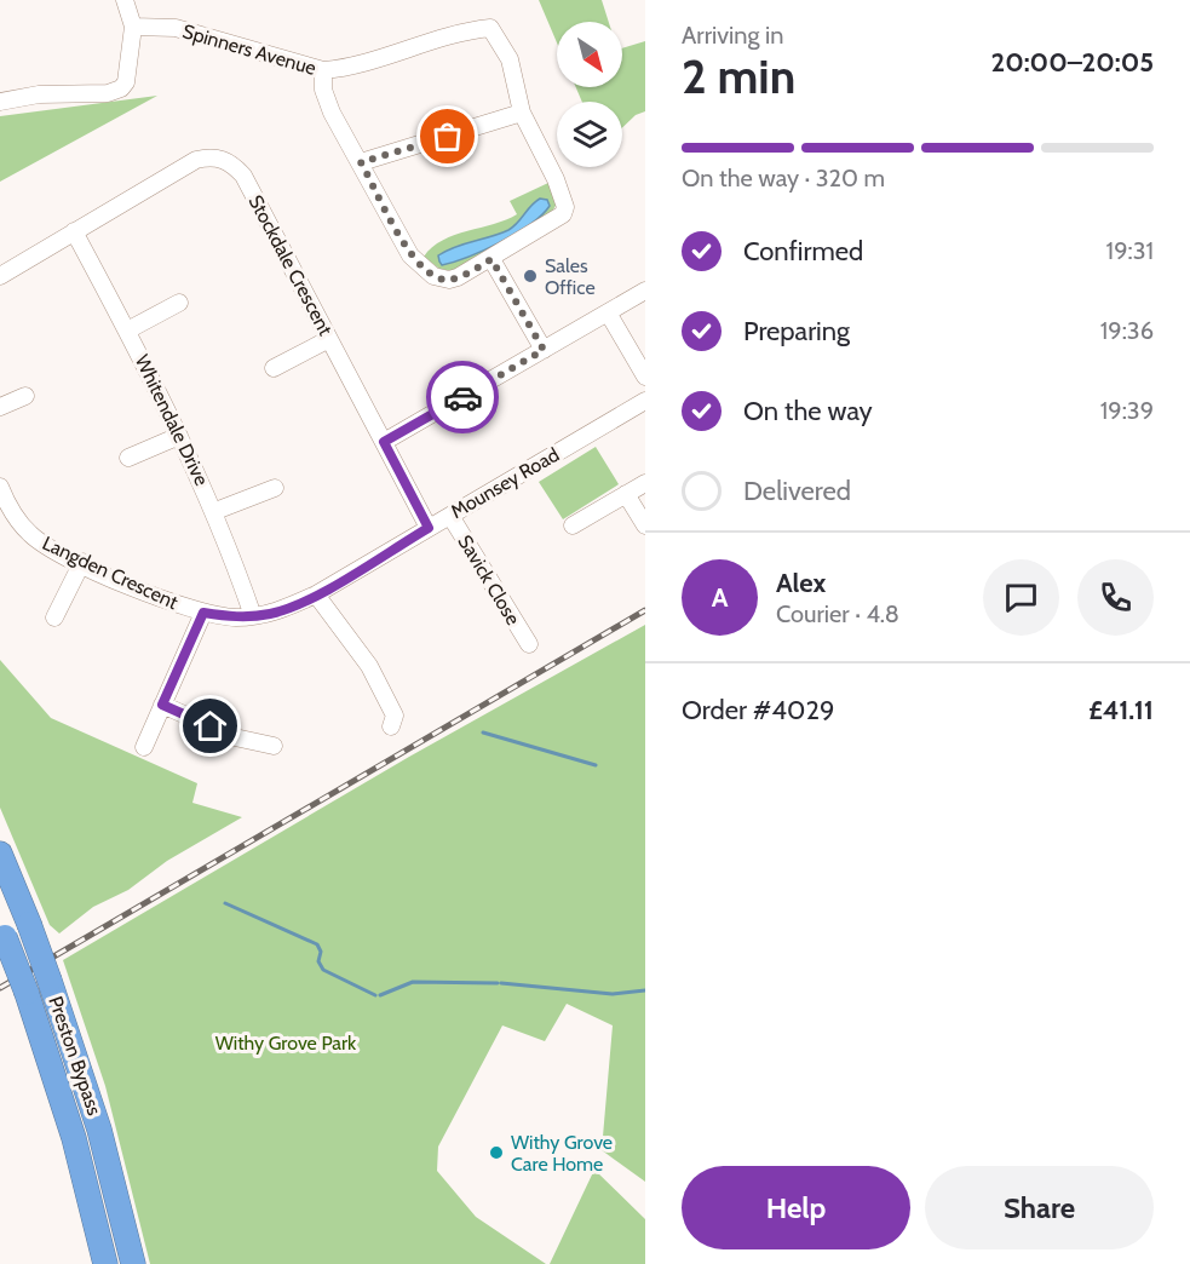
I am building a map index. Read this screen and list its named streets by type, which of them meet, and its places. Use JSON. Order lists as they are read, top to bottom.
{
  "streets": {
    "highway": ["Preston Bypass"],
    "street": [
      "Spinners Avenue",
      "Stockdale Crescent",
      "Whitendale Drive",
      "Mounsey Road",
      "Langden Crescent",
      "Savick Close"
    ]
  },
  "crossings": [
    ["Stockdale Crescent", "Whitendale Drive"],
    ["Stockdale Crescent", "Mounsey Road"],
    ["Whitendale Drive", "Mounsey Road"],
    ["Mounsey Road", "Langden Crescent"],
    ["Mounsey Road", "Savick Close"]
  ],
  "parks": ["Withy Grove Park"],
  "places": ["Sales Office", "Withy Grove Care Home"],
  "north": "bottom right",
  "page": {
    "heading": ["2 min", "Arriving in", "20:00–20:05"],
    "panel": [
      "Alex",
      "Courier · 4.8",
      "Order #4029",
      "£41.11"
    ],
    "bar": "On the way · 320 m",
    "list": [
      ["Confirmed", "19:31"],
      ["Preparing", "19:36"],
      ["On the way", "19:39"],
      "Delivered"
    ],
    "round": "A",
    "buttons": ["Help", "Share"]
  }
}
